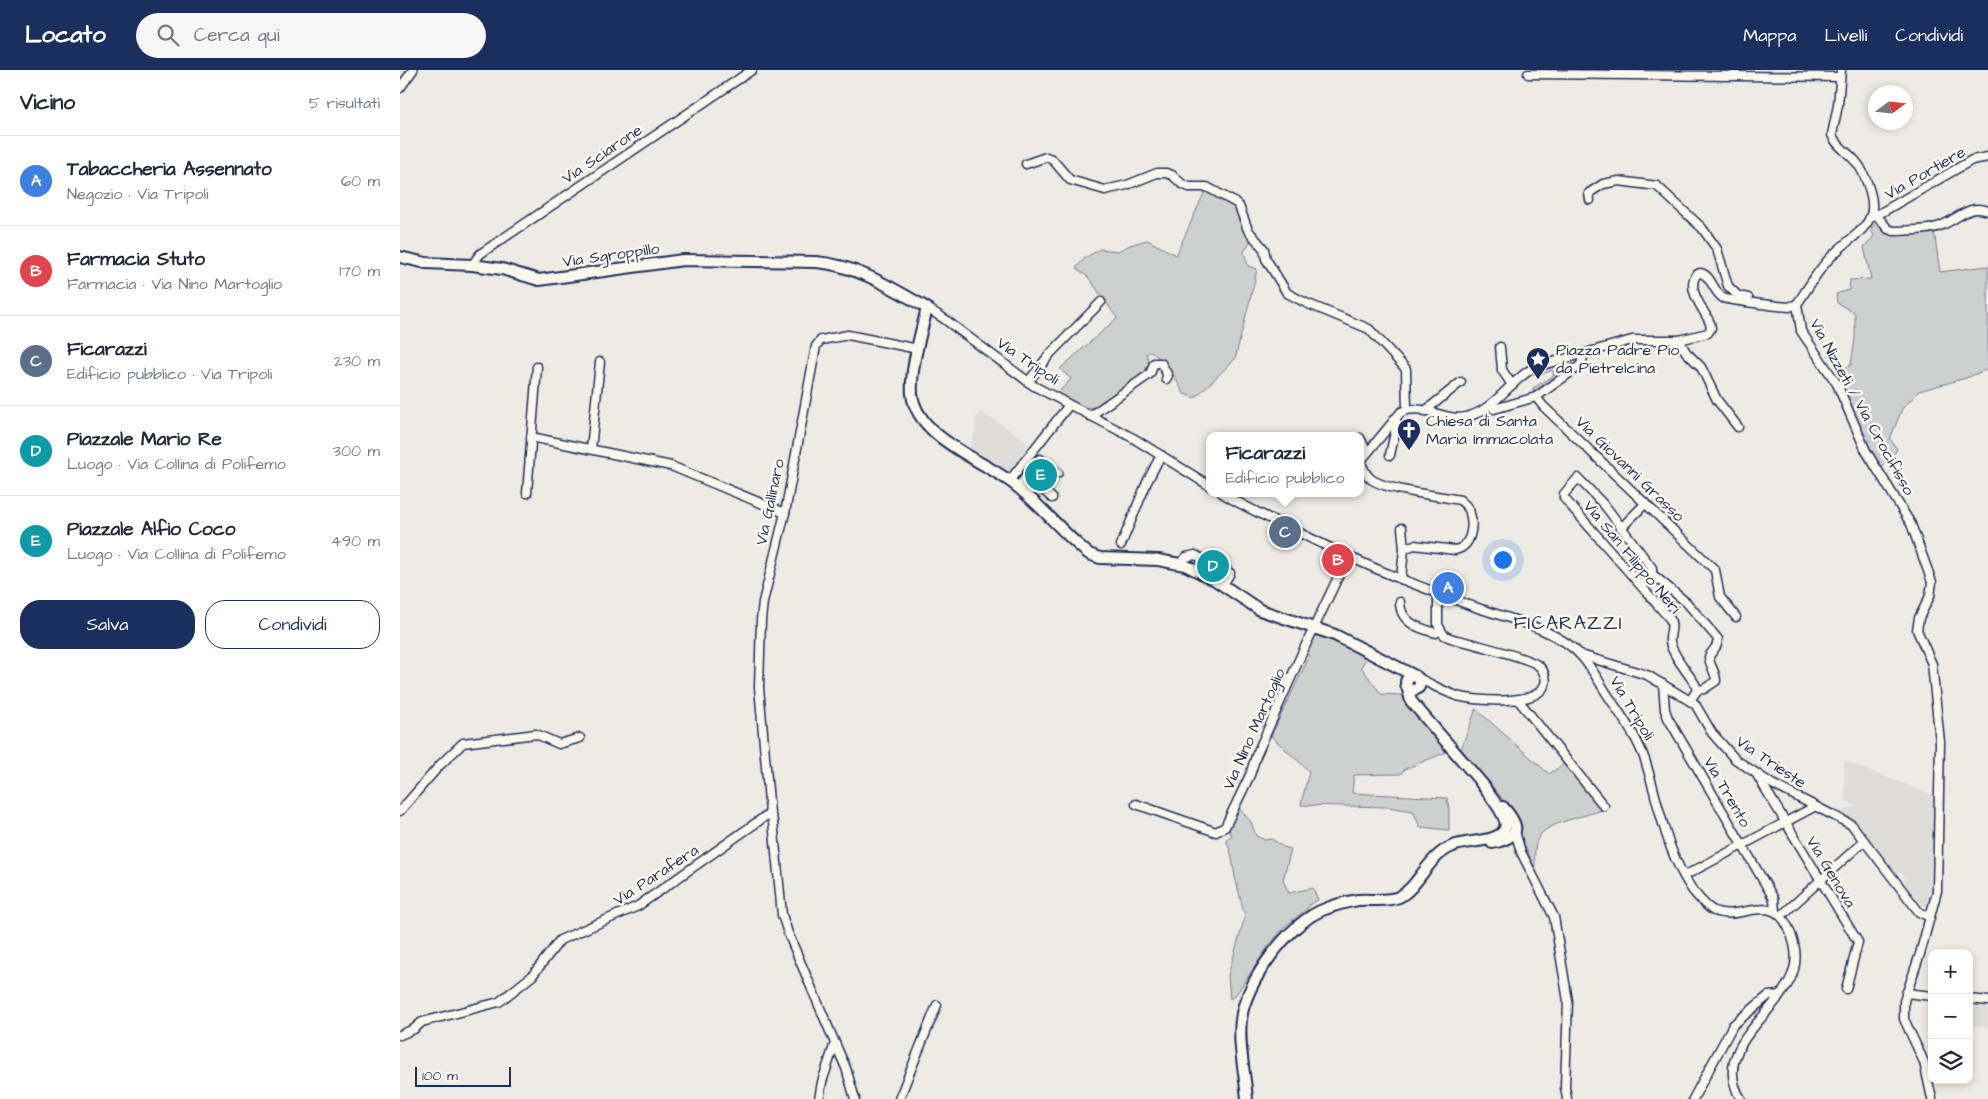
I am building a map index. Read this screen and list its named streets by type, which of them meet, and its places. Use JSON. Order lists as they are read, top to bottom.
{
  "streets": {
    "main road": ["Via Sgroppillo", "Via Tripoli"],
    "street": [
      "Via Sciarone",
      "Via Portiere",
      "Via Nizzeti / Via Crocifisso",
      "Via Giovanni Grasso",
      "Via Gallinaro",
      "Via San Filippo Neri",
      "Via Nino Martoglio",
      "Via Trieste",
      "Via Trento",
      "Via Genova",
      "Via Parafera"
    ]
  },
  "crossings": [
    ["Via Sciarone", "Via Sgroppillo"],
    ["Via Sgroppillo", "Via Tripoli"],
    ["Via Tripoli", "Via Nino Martoglio"],
    ["Via Tripoli", "Via Trieste"],
    ["Via Tripoli", "Via Trento"],
    ["Via Nizzeti / Via Crocifisso", "Via Trieste"],
    ["Via Gallinaro", "Via Parafera"],
    ["Via Trieste", "Via Trento"],
    ["Via Trieste", "Via Genova"]
  ],
  "districts": ["FICARAZZI"],
  "places": {
    "place": ["Piazza Padre Pio da Pietrelcina"],
    "church": ["Chiesa di Santa Maria Immacolata"]
  },
  "scale_bar": "100 m",
  "north": "right",
  "page": {
    "header": "Locato",
    "search": "Cerca qui",
    "nav": ["Mappa", "Livelli", "Condividi"],
    "heading": ["Vicino", "5 risultati"],
    "list": [
      {
        "mark": "A",
        "name": "Tabaccheria Assennato",
        "note": "Negozio · Via Tripoli",
        "value": "60 m"
      },
      {
        "mark": "B",
        "name": "Farmacia Stuto",
        "note": "Farmacia · Via Nino Martoglio",
        "value": "170 m"
      },
      {
        "mark": "C",
        "name": "Ficarazzi",
        "note": "Edificio pubblico · Via Tripoli",
        "value": "230 m"
      },
      {
        "mark": "D",
        "name": "Piazzale Mario Re",
        "note": "Luogo · Via Collina di Polifemo",
        "value": "300 m"
      },
      {
        "mark": "E",
        "name": "Piazzale Alfio Coco",
        "note": "Luogo · Via Collina di Polifemo",
        "value": "490 m"
      }
    ],
    "popup": ["Ficarazzi", "Edificio pubblico"],
    "pins": [
      "E",
      "C",
      "B",
      "D",
      "A"
    ],
    "buttons": ["Salva", "Condividi"],
    "map_buttons": ["+", "−"],
    "scale": "100 m"
  }
}
